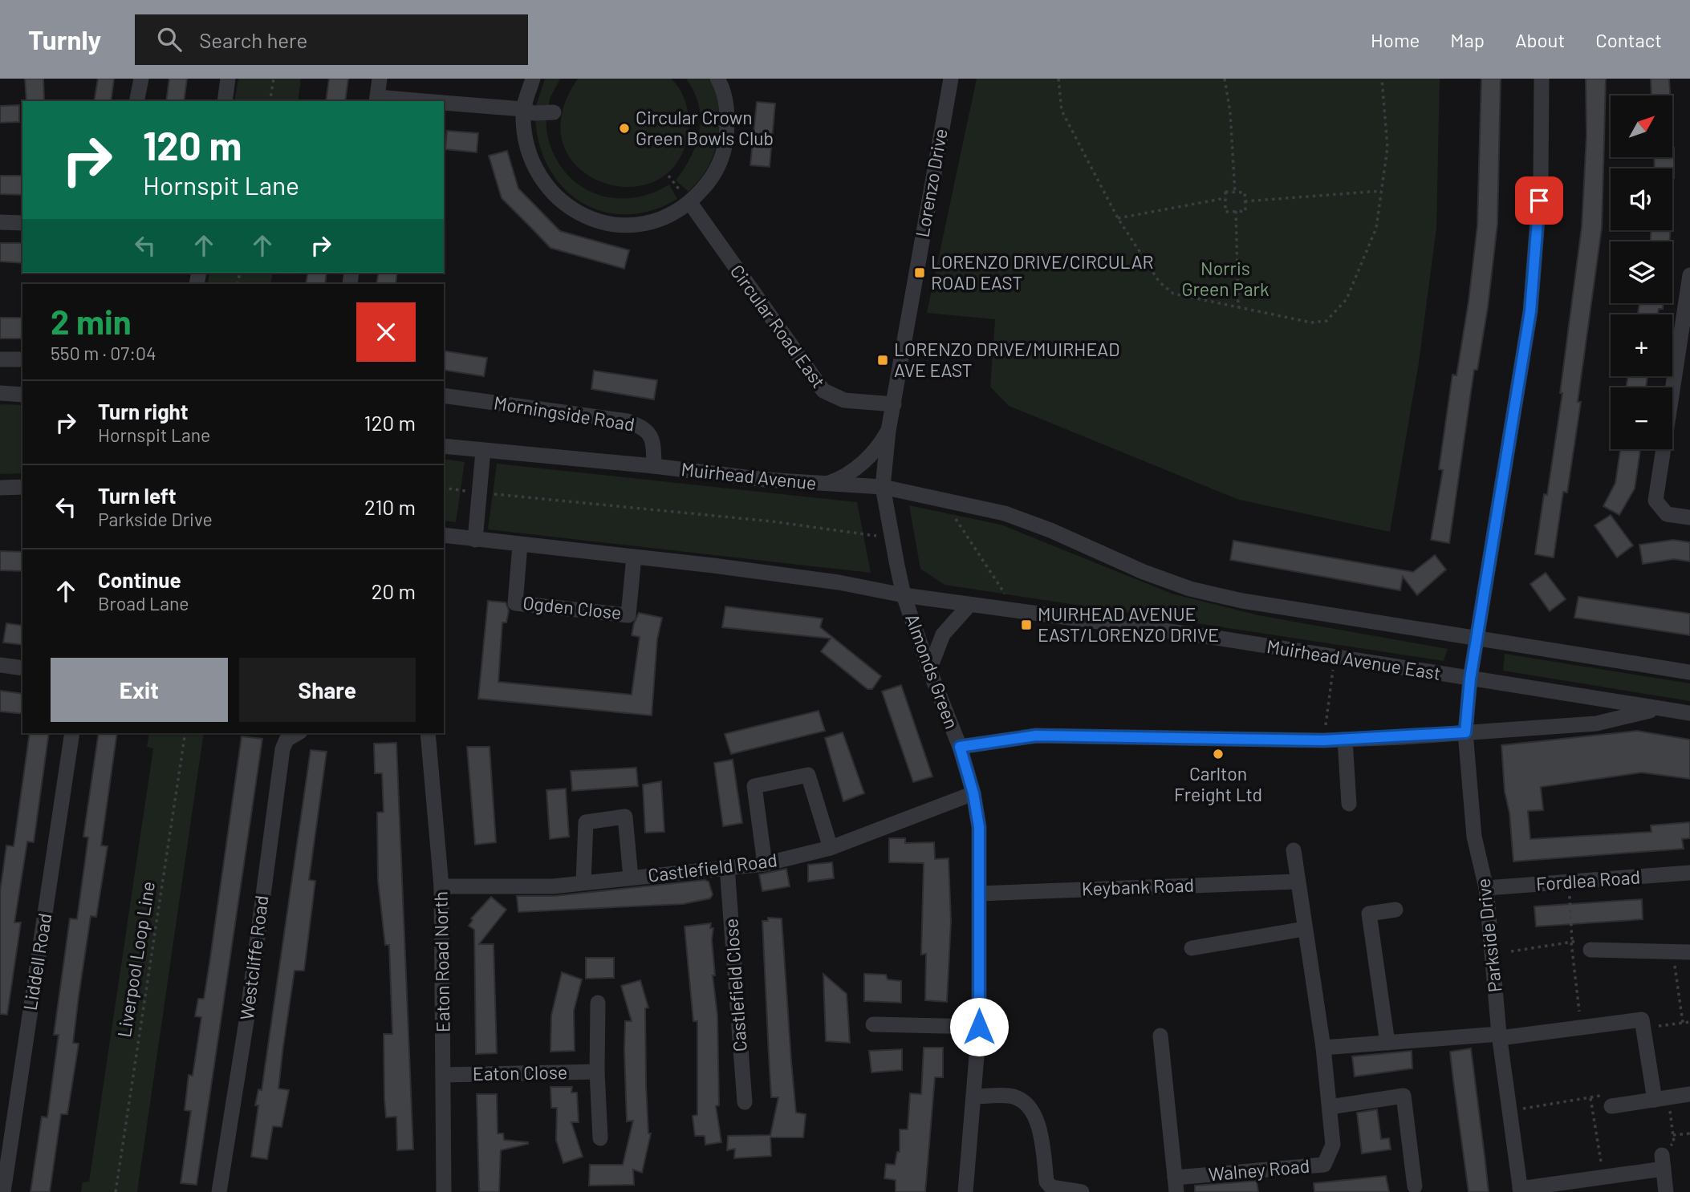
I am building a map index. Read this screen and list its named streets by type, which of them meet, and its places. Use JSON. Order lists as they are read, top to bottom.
{
  "streets": {
    "street": [
      "Lorenzo Drive",
      "Circular Road East",
      "Morningside Road",
      "Muirhead Avenue",
      "Ogden Close",
      "Muirhead Avenue East",
      "Almonds Green",
      "Castlefield Road",
      "Fordlea Road",
      "Keybank Road",
      "Parkside Drive",
      "Westcliffe Road",
      "Liddell Road",
      "Eaton Road North",
      "Castlefield Close",
      "Eaton Close",
      "Walney Road"
    ],
    "path": ["Liverpool Loop Line"]
  },
  "crossings": [
    ["Lorenzo Drive", "Circular Road East"],
    ["Lorenzo Drive", "Muirhead Avenue"],
    ["Lorenzo Drive", "Almonds Green"],
    ["Morningside Road", "Muirhead Avenue"],
    ["Muirhead Avenue", "Almonds Green"],
    ["Muirhead Avenue", "Parkside Drive"],
    ["Muirhead Avenue East", "Parkside Drive"],
    ["Almonds Green", "Castlefield Road"],
    ["Almonds Green", "Keybank Road"],
    ["Castlefield Road", "Eaton Road North"],
    ["Castlefield Road", "Castlefield Close"],
    ["Fordlea Road", "Parkside Drive"],
    ["Eaton Road North", "Eaton Close"]
  ],
  "parks": ["Norris Green Park"],
  "places": {
    "other": ["Circular Crown Green Bowls Club", "Carlton Freight Ltd"],
    "transit": ["LORENZO DRIVE/CIRCULAR ROAD EAST", "LORENZO DRIVE/MUIRHEAD AVE EAST", "MUIRHEAD AVENUE EAST/LORENZO DRIVE"]
  },
  "north": "top right",
  "page": {
    "header": "Turnly",
    "search": "Search here",
    "nav": [
      "Home",
      "Map",
      "About",
      "Contact"
    ],
    "map_buttons": ["+", "−"],
    "turn": ["120 m", "Hornspit Lane"],
    "heading": ["2 min", "550 m · 07:04"],
    "list": [
      {
        "name": "Turn right",
        "note": "Hornspit Lane",
        "value": "120 m"
      },
      {
        "name": "Turn left",
        "note": "Parkside Drive",
        "value": "210 m"
      },
      {
        "name": "Continue",
        "note": "Broad Lane",
        "value": "20 m"
      }
    ],
    "buttons": ["Exit", "Share"]
  }
}
